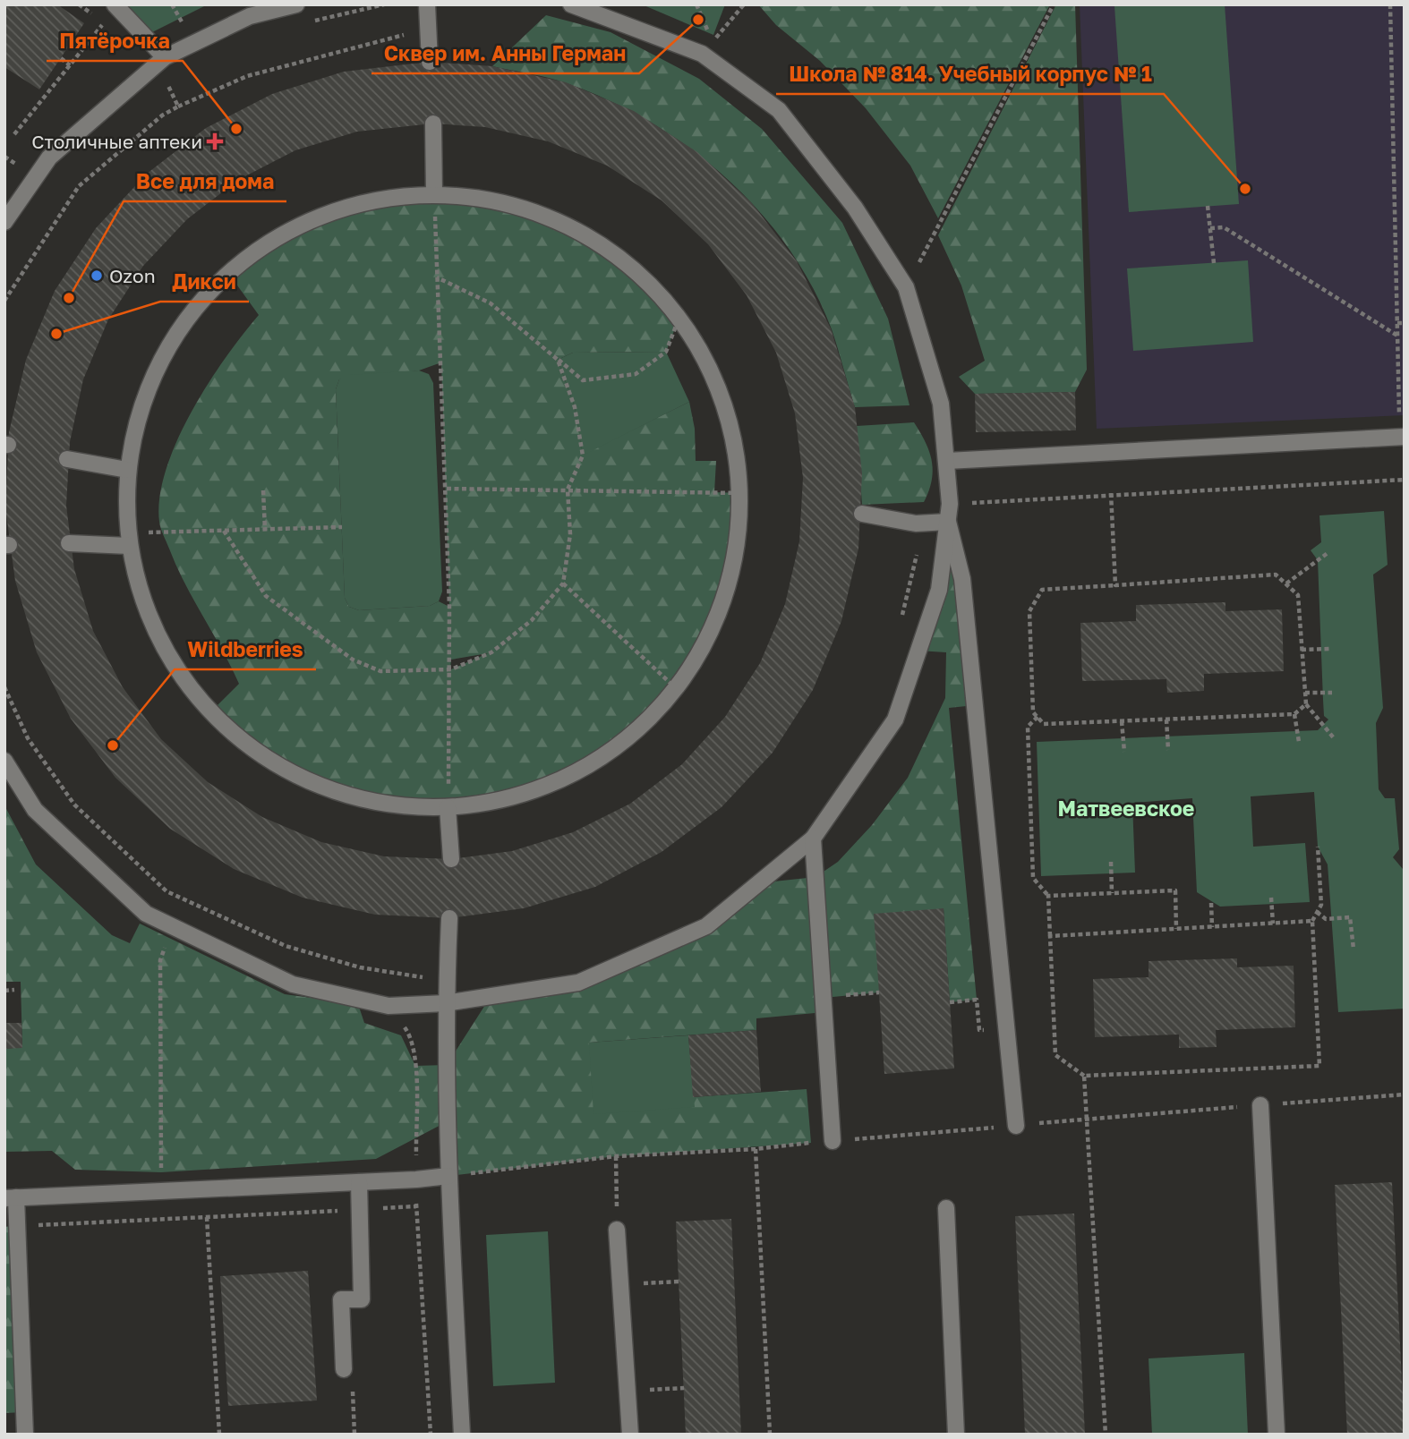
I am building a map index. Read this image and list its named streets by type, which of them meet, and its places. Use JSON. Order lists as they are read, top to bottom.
{
  "districts": ["Матвеевское"],
  "places": {
    "other": [
      "Сквер им. Анны Герман",
      "Пятёрочка",
      "Школа № 814. Учебный корпус № 1",
      "Ozon",
      "Все для дома",
      "Дикси",
      "Wildberries"
    ],
    "health": ["Столичные аптеки"]
  }
}
